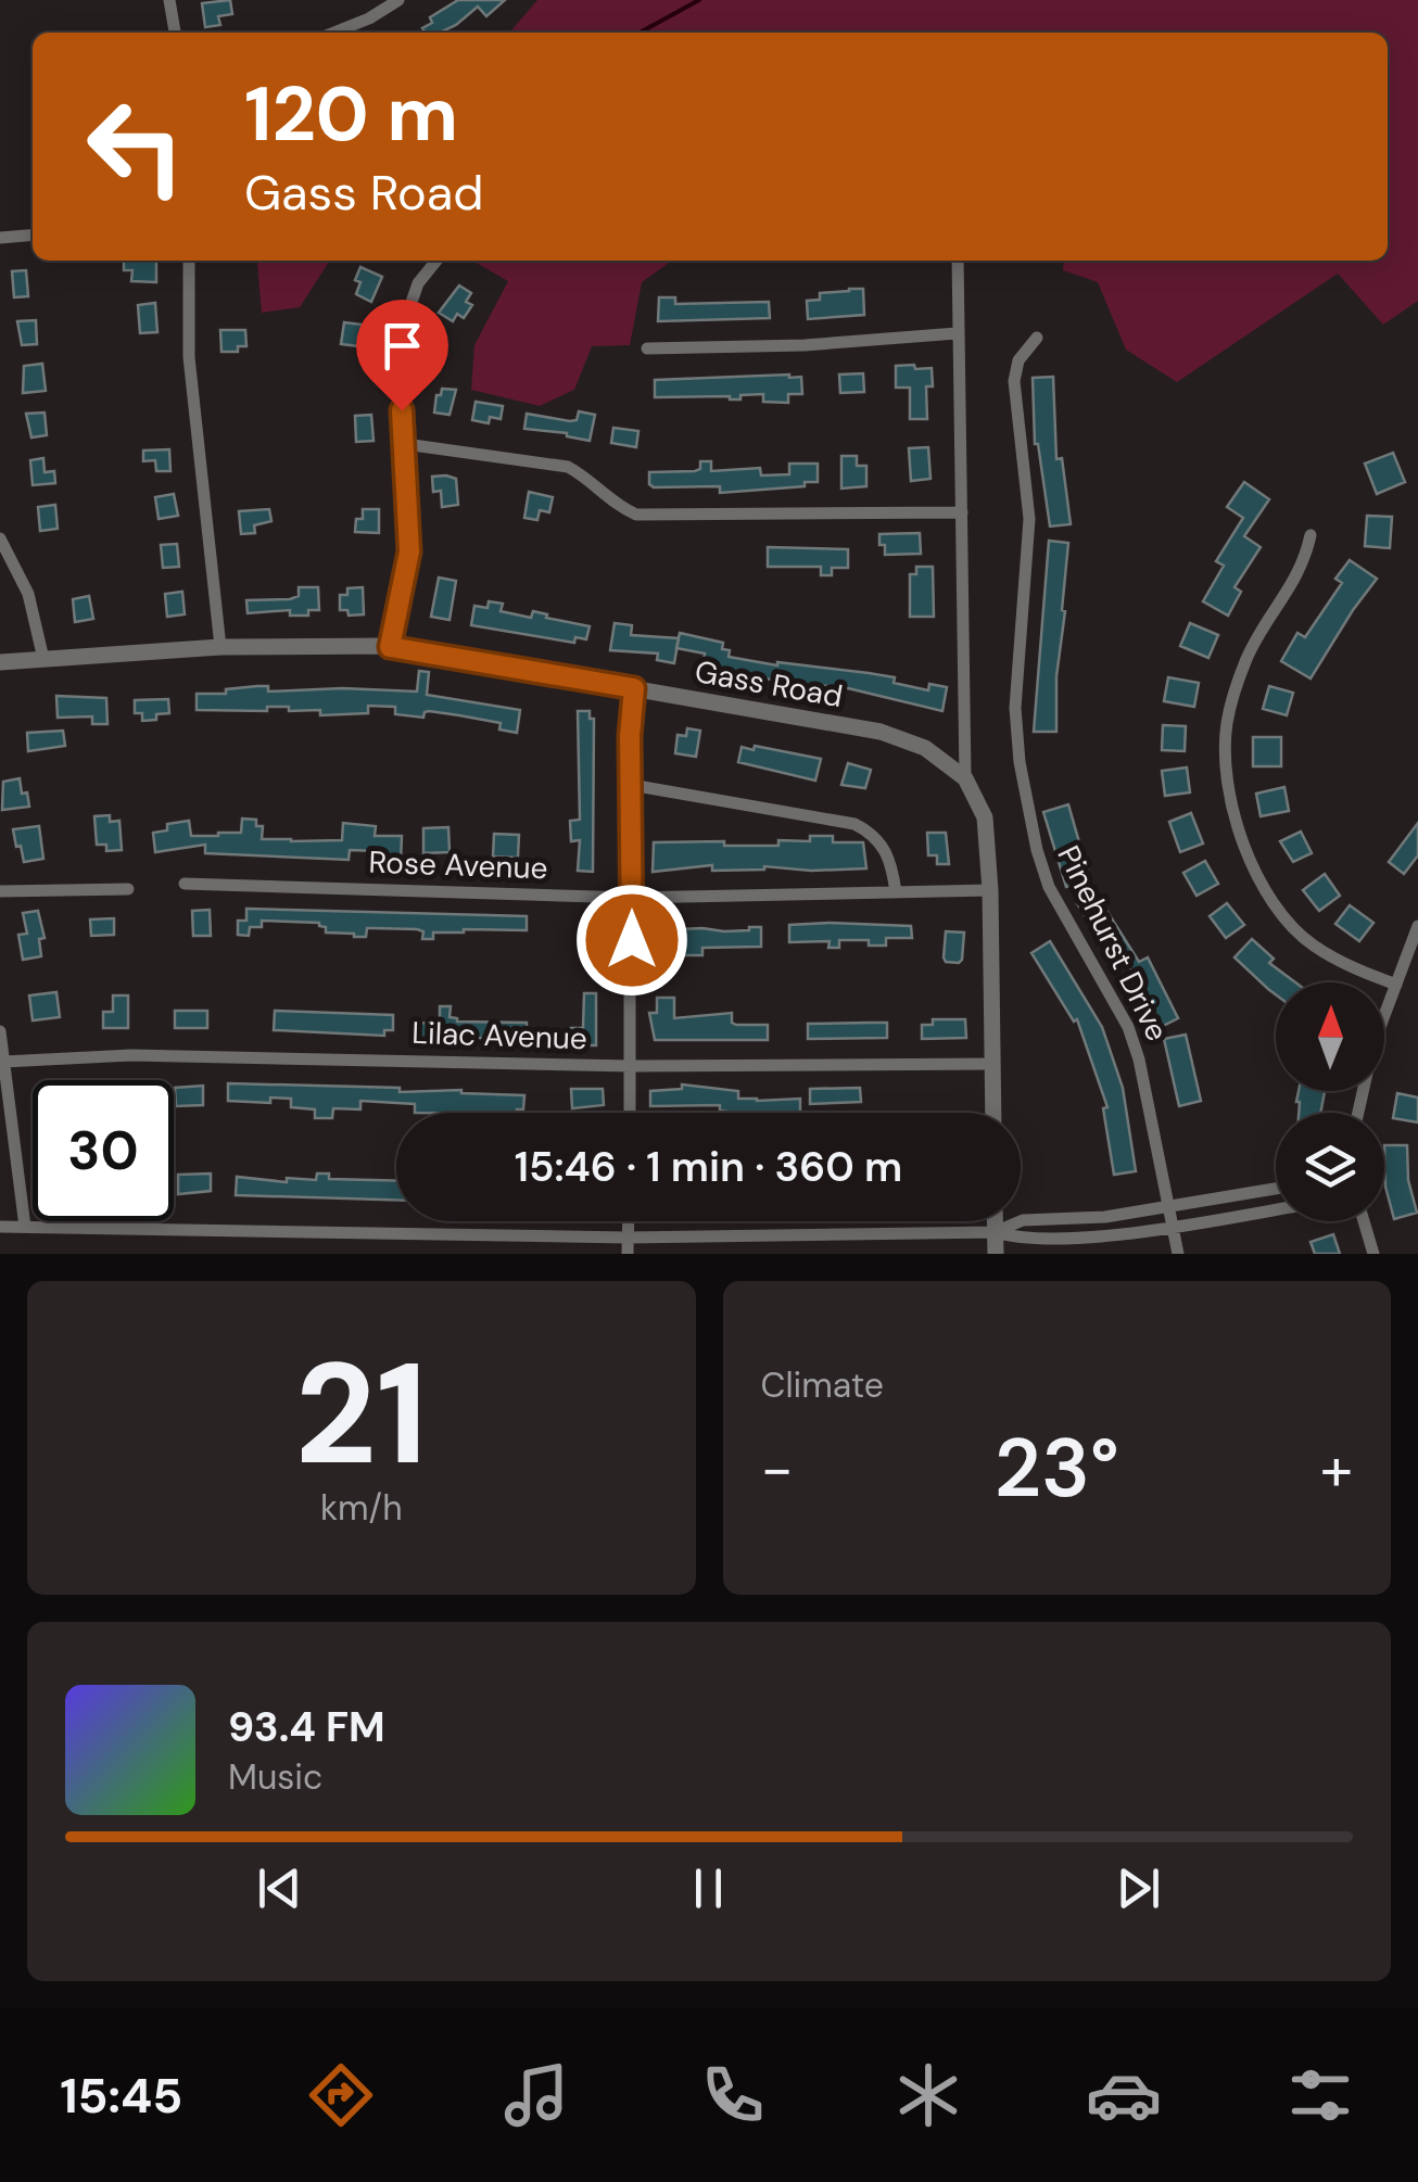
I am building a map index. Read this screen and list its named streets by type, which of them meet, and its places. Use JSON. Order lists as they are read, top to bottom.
{
  "streets": {
    "street": [
      "Gass Road",
      "Rose Avenue",
      "Pinehurst Drive",
      "Lilac Avenue"
    ]
  },
  "north": "top",
  "page": {
    "turn": ["120 m", "Gass Road"],
    "limit": "30",
    "trip": "15:46 · 1 min · 360 m",
    "tile": [
      ["21", "km/h"],
      "Climate"
    ],
    "heat": ["−", "23°", "+"],
    "song": ["93.4 FM", "Music"],
    "tabs": "15:45"
  }
}
